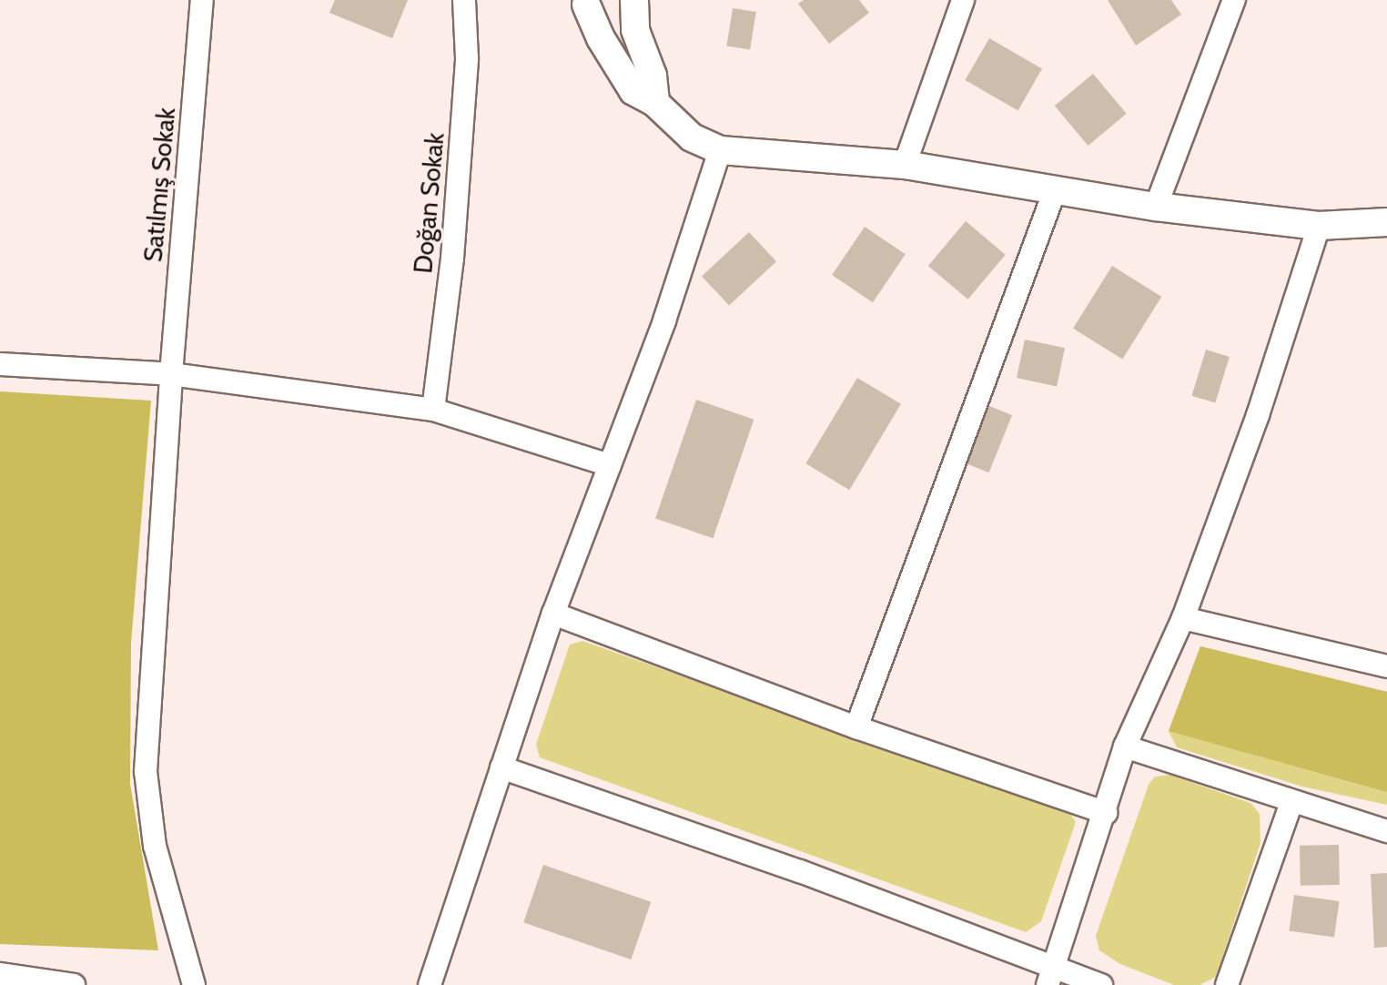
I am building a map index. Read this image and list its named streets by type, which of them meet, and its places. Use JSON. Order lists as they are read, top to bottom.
{
  "streets": {
    "street": ["Satılmış Sokak", "Doğan Sokak"]
  }
}
